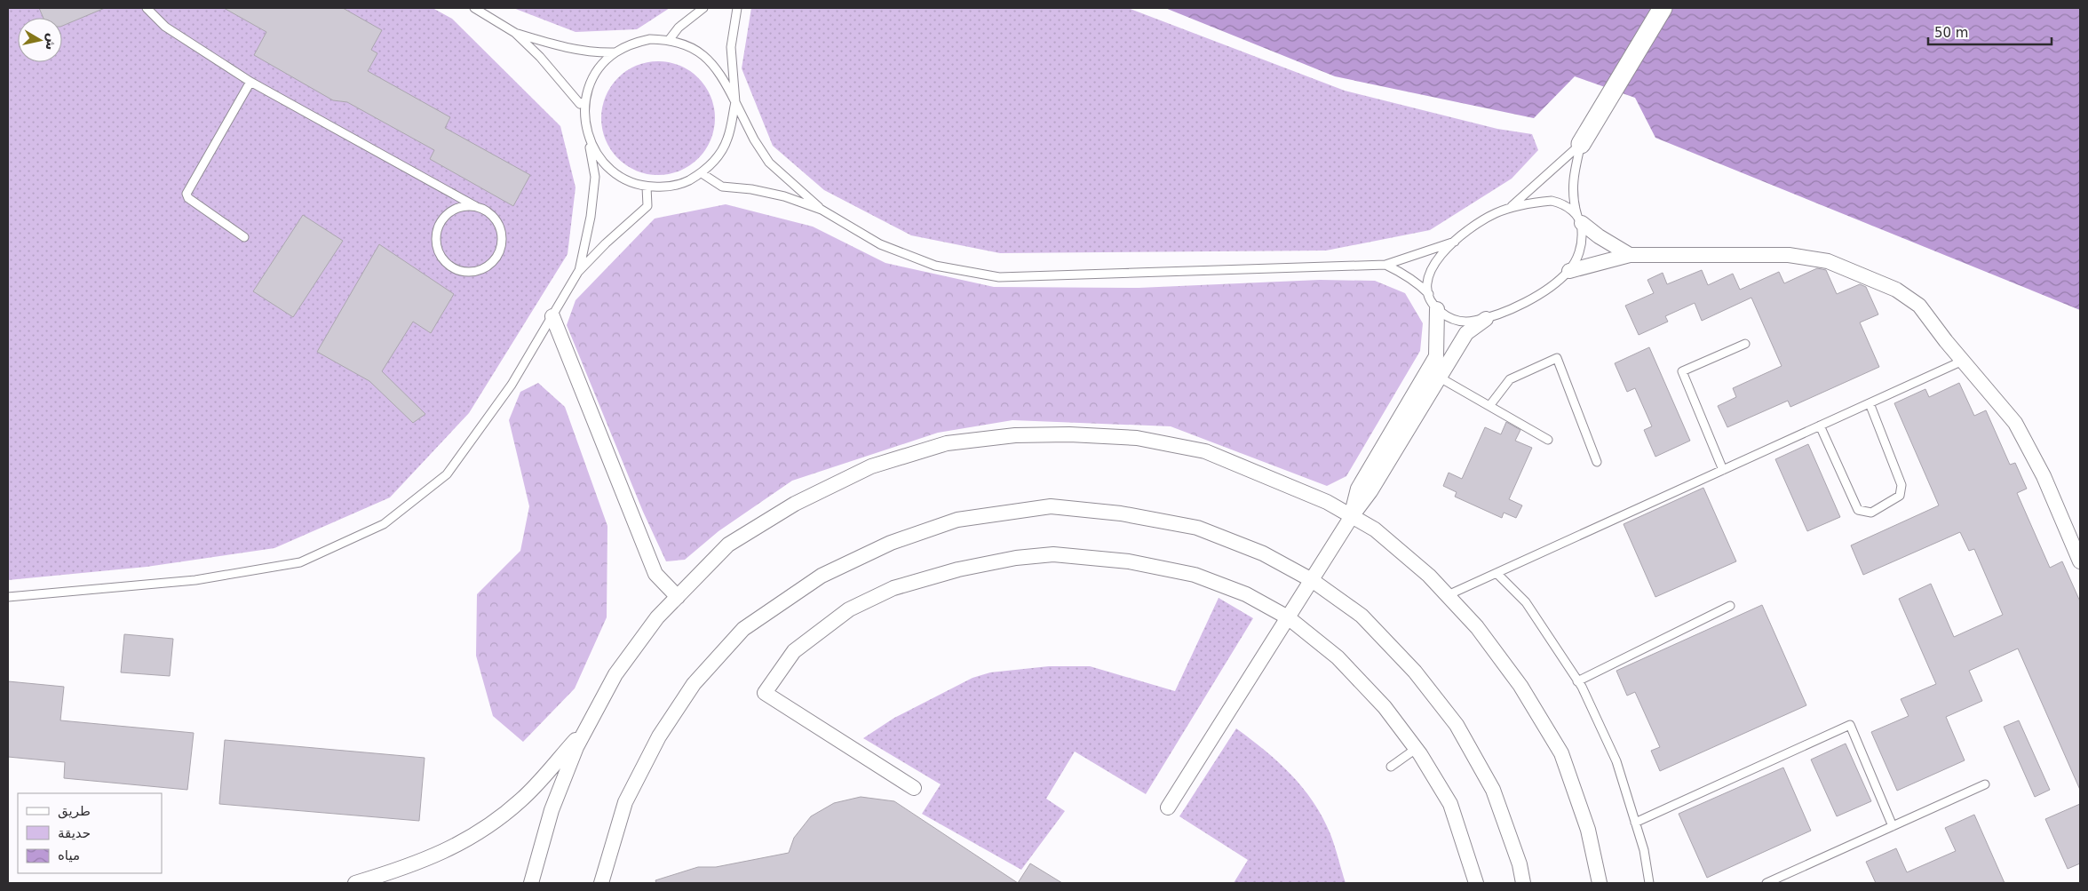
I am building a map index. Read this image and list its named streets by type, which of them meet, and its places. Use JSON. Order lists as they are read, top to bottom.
{
  "legend": ["طريق", "حديقة", "مياه"],
  "scale_bar": "50 m",
  "north": "right"
}
